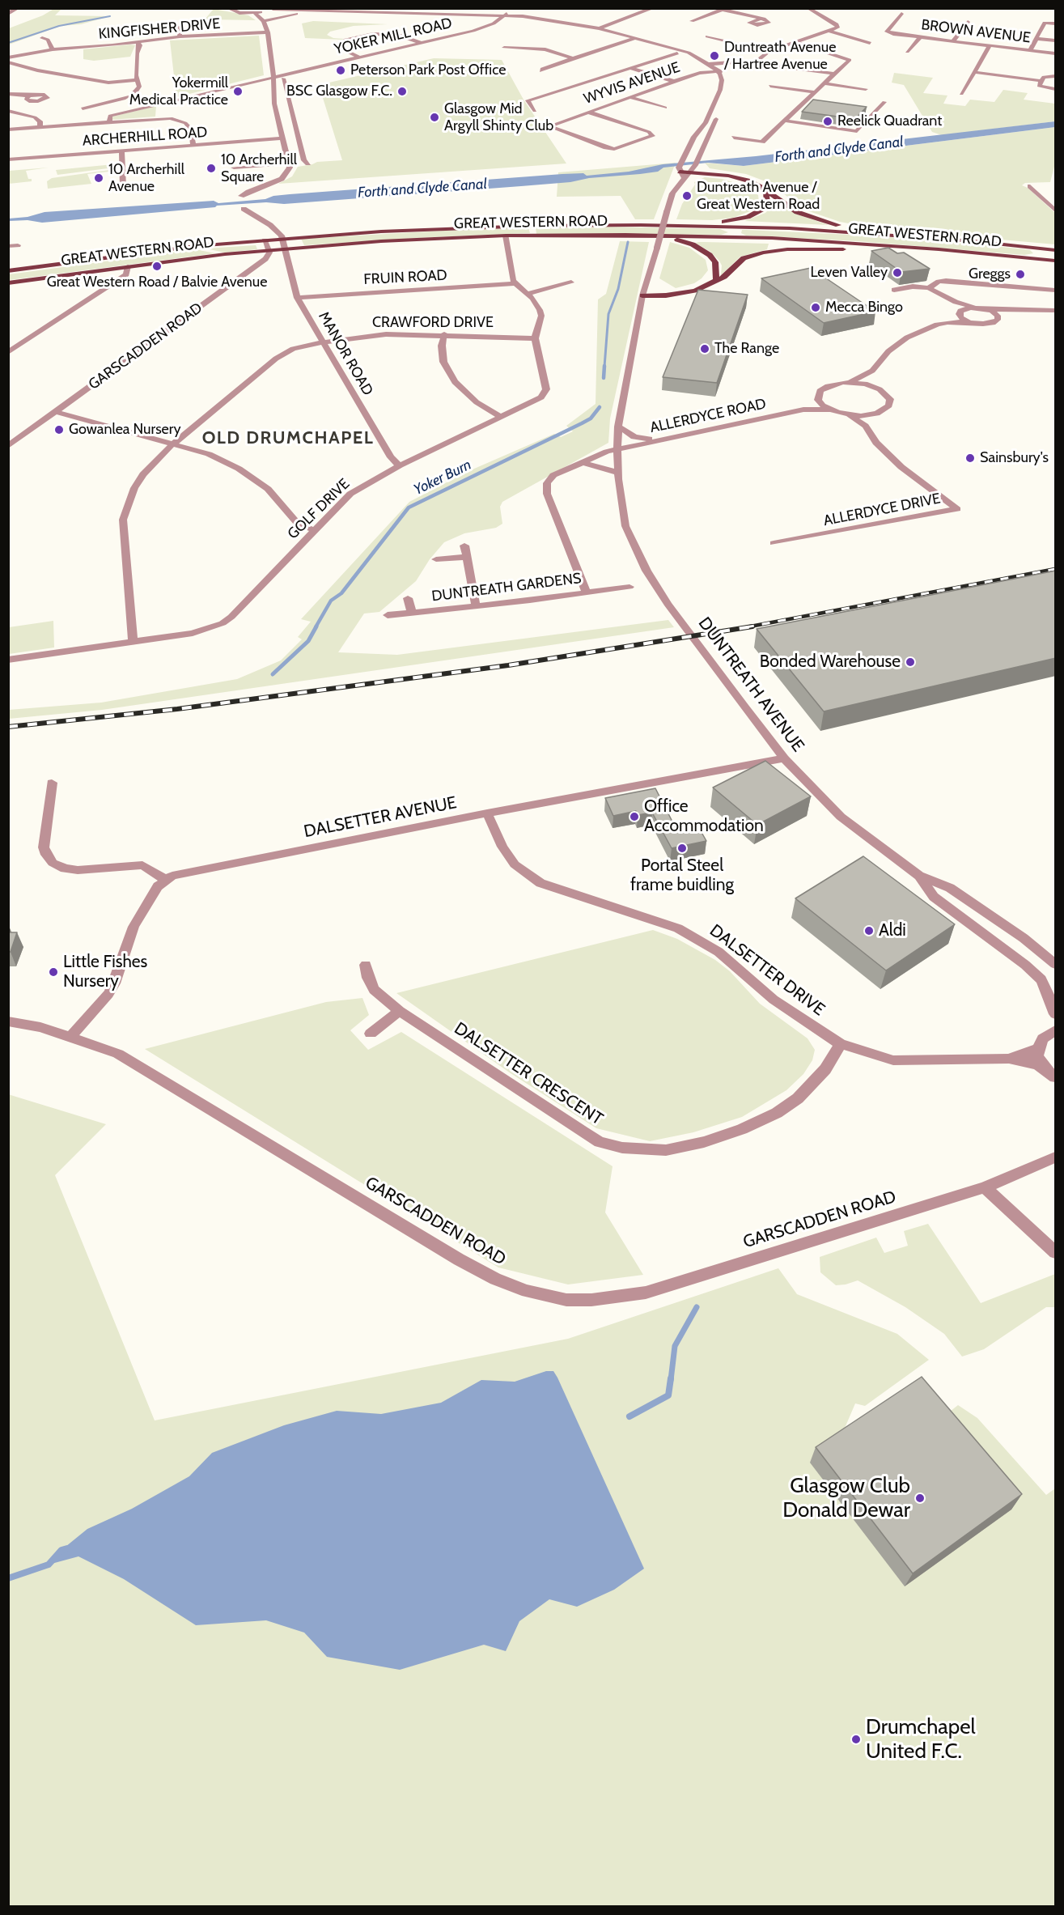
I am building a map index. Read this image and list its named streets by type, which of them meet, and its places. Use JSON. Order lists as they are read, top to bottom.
{
  "streets": {
    "main road": ["GREAT WESTERN ROAD"],
    "street": [
      "KINGFISHER DRIVE",
      "BROWN AVENUE",
      "YOKER MILL ROAD",
      "WYVIS AVENUE",
      "ARCHERHILL ROAD",
      "FRUIN ROAD",
      "CRAWFORD DRIVE",
      "GARSCADDEN ROAD",
      "MANOR ROAD",
      "ALLERDYCE ROAD",
      "GOLF DRIVE",
      "ALLERDYCE DRIVE",
      "DUNTREATH GARDENS",
      "DUNTREATH AVENUE",
      "DALSETTER AVENUE",
      "DALSETTER DRIVE",
      "DALSETTER CRESCENT"
    ]
  },
  "crossings": [
    ["GREAT WESTERN ROAD", "GARSCADDEN ROAD"],
    ["GREAT WESTERN ROAD", "MANOR ROAD"],
    ["FRUIN ROAD", "MANOR ROAD"],
    ["FRUIN ROAD", "GOLF DRIVE"],
    ["CRAWFORD DRIVE", "MANOR ROAD"],
    ["CRAWFORD DRIVE", "GOLF DRIVE"],
    ["GARSCADDEN ROAD", "DALSETTER AVENUE"],
    ["MANOR ROAD", "GOLF DRIVE"],
    ["ALLERDYCE ROAD", "ALLERDYCE DRIVE"],
    ["ALLERDYCE ROAD", "DUNTREATH GARDENS"],
    ["ALLERDYCE ROAD", "DUNTREATH AVENUE"],
    ["DUNTREATH AVENUE", "DALSETTER AVENUE"],
    ["DALSETTER AVENUE", "DALSETTER DRIVE"],
    ["DALSETTER DRIVE", "DALSETTER CRESCENT"]
  ],
  "districts": ["OLD DRUMCHAPEL"],
  "water": ["Forth and Clyde Canal", "Yoker Burn"],
  "places": [
    "Duntreath Avenue / Hartree Avenue",
    "Peterson Park Post Office",
    "Yokermill Medical Practice",
    "BSC Glasgow F.C.",
    "Glasgow Mid Argyll Shinty Club",
    "Reelick Quadrant",
    "10 Archerhill Square",
    "10 Archerhill Avenue",
    "Duntreath Avenue / Great Western Road",
    "Great Western Road / Balvie Avenue",
    "Leven Valley",
    "Greggs",
    "Mecca Bingo",
    "The Range",
    "Gowanlea Nursery",
    "Sainsbury's",
    "Bonded Warehouse",
    "Office Accommodation",
    "Portal Steel frame buidling",
    "Aldi",
    "Little Fishes Nursery",
    "Glasgow Club Donald Dewar",
    "Drumchapel United F.C."
  ]
}
